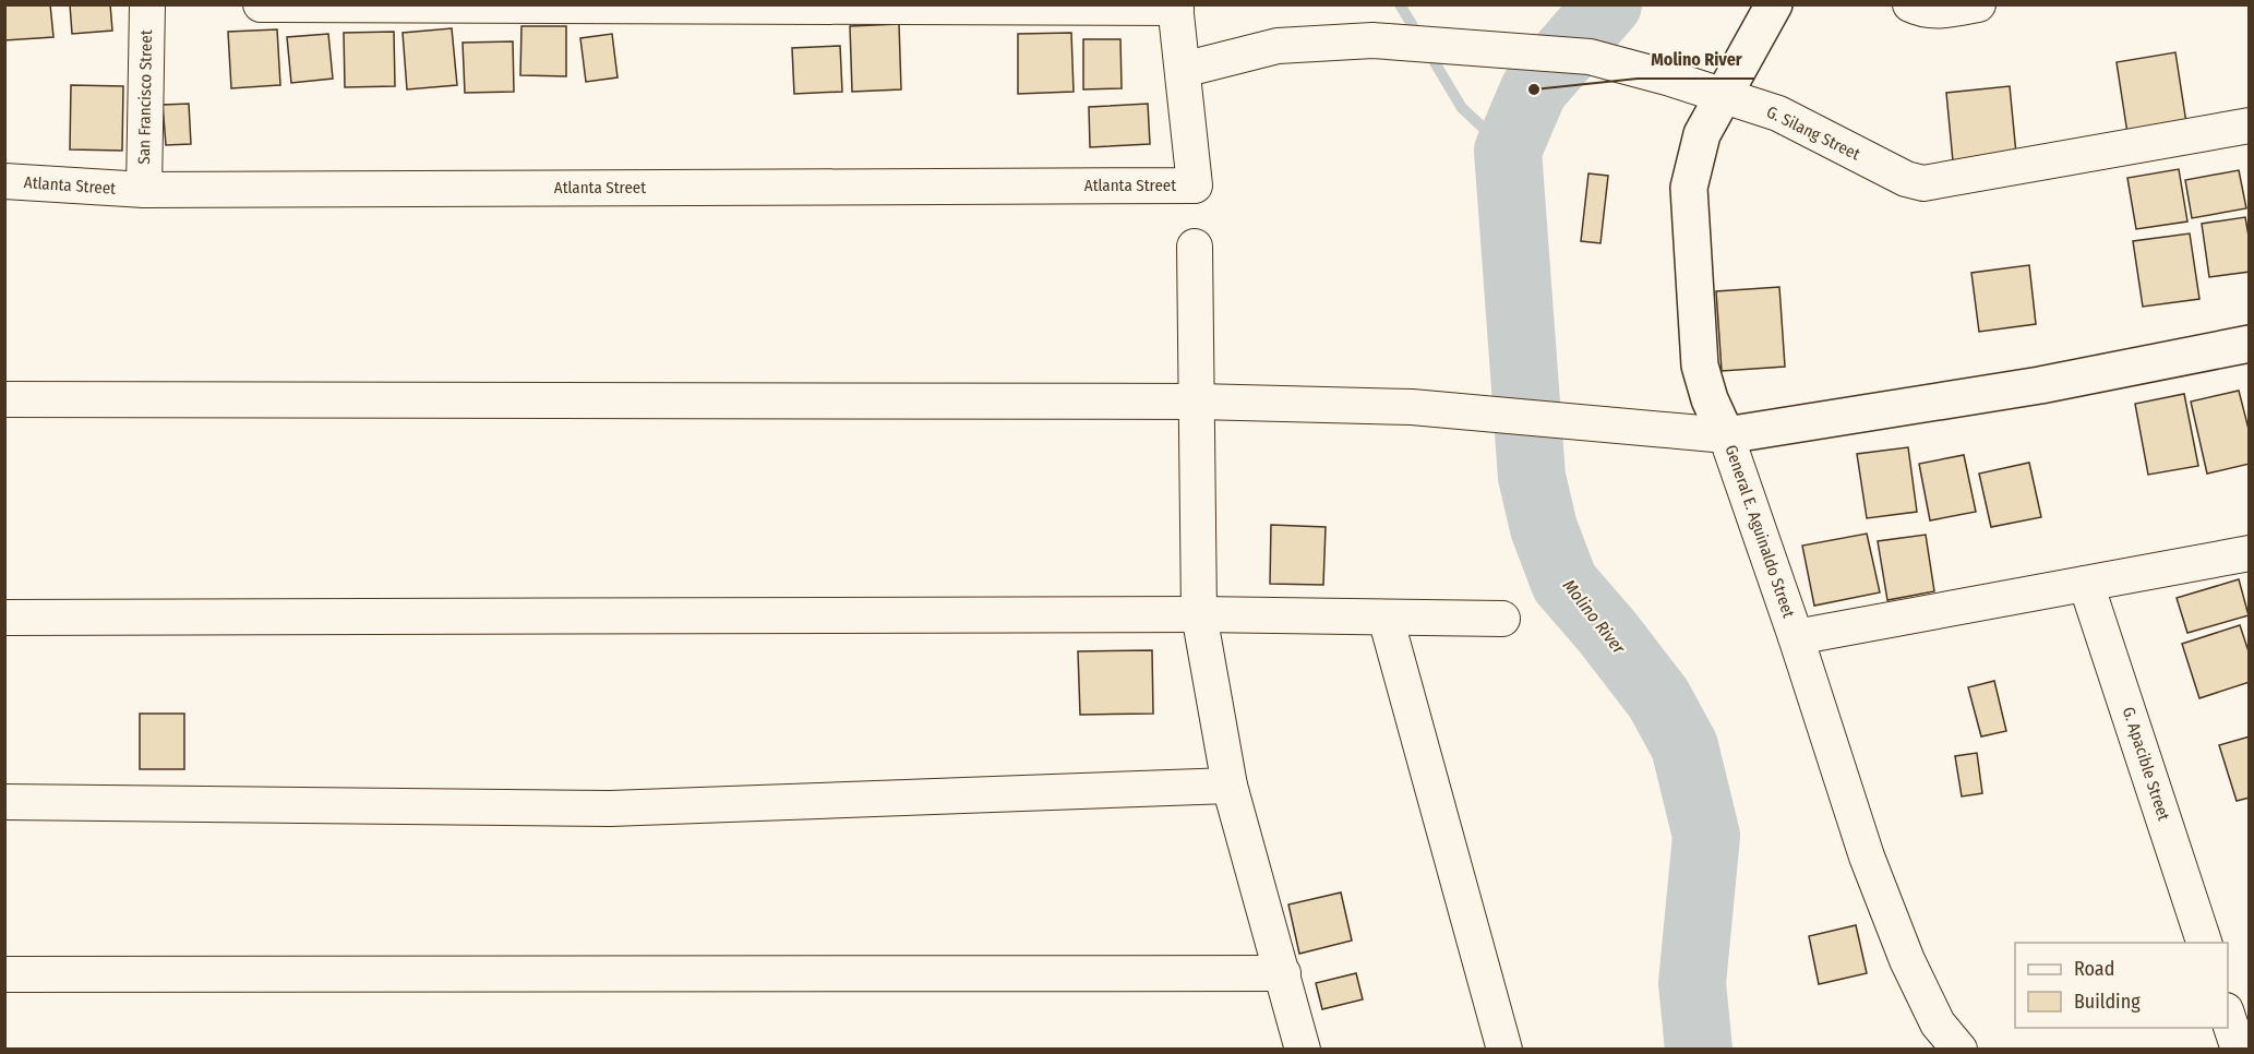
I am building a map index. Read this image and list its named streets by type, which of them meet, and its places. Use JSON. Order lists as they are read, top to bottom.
{
  "streets": {
    "street": [
      "San Francisco Street",
      "G. Silang Street",
      "Atlanta Street",
      "General E. Aguinaldo Street",
      "G. Apacible Street"
    ]
  },
  "crossings": [
    ["San Francisco Street", "Atlanta Street"],
    ["G. Silang Street", "Atlanta Street"],
    ["G. Silang Street", "General E. Aguinaldo Street"]
  ],
  "water": ["Molino River"],
  "places": ["Molino River"],
  "legend": ["Road", "Building"]
}
